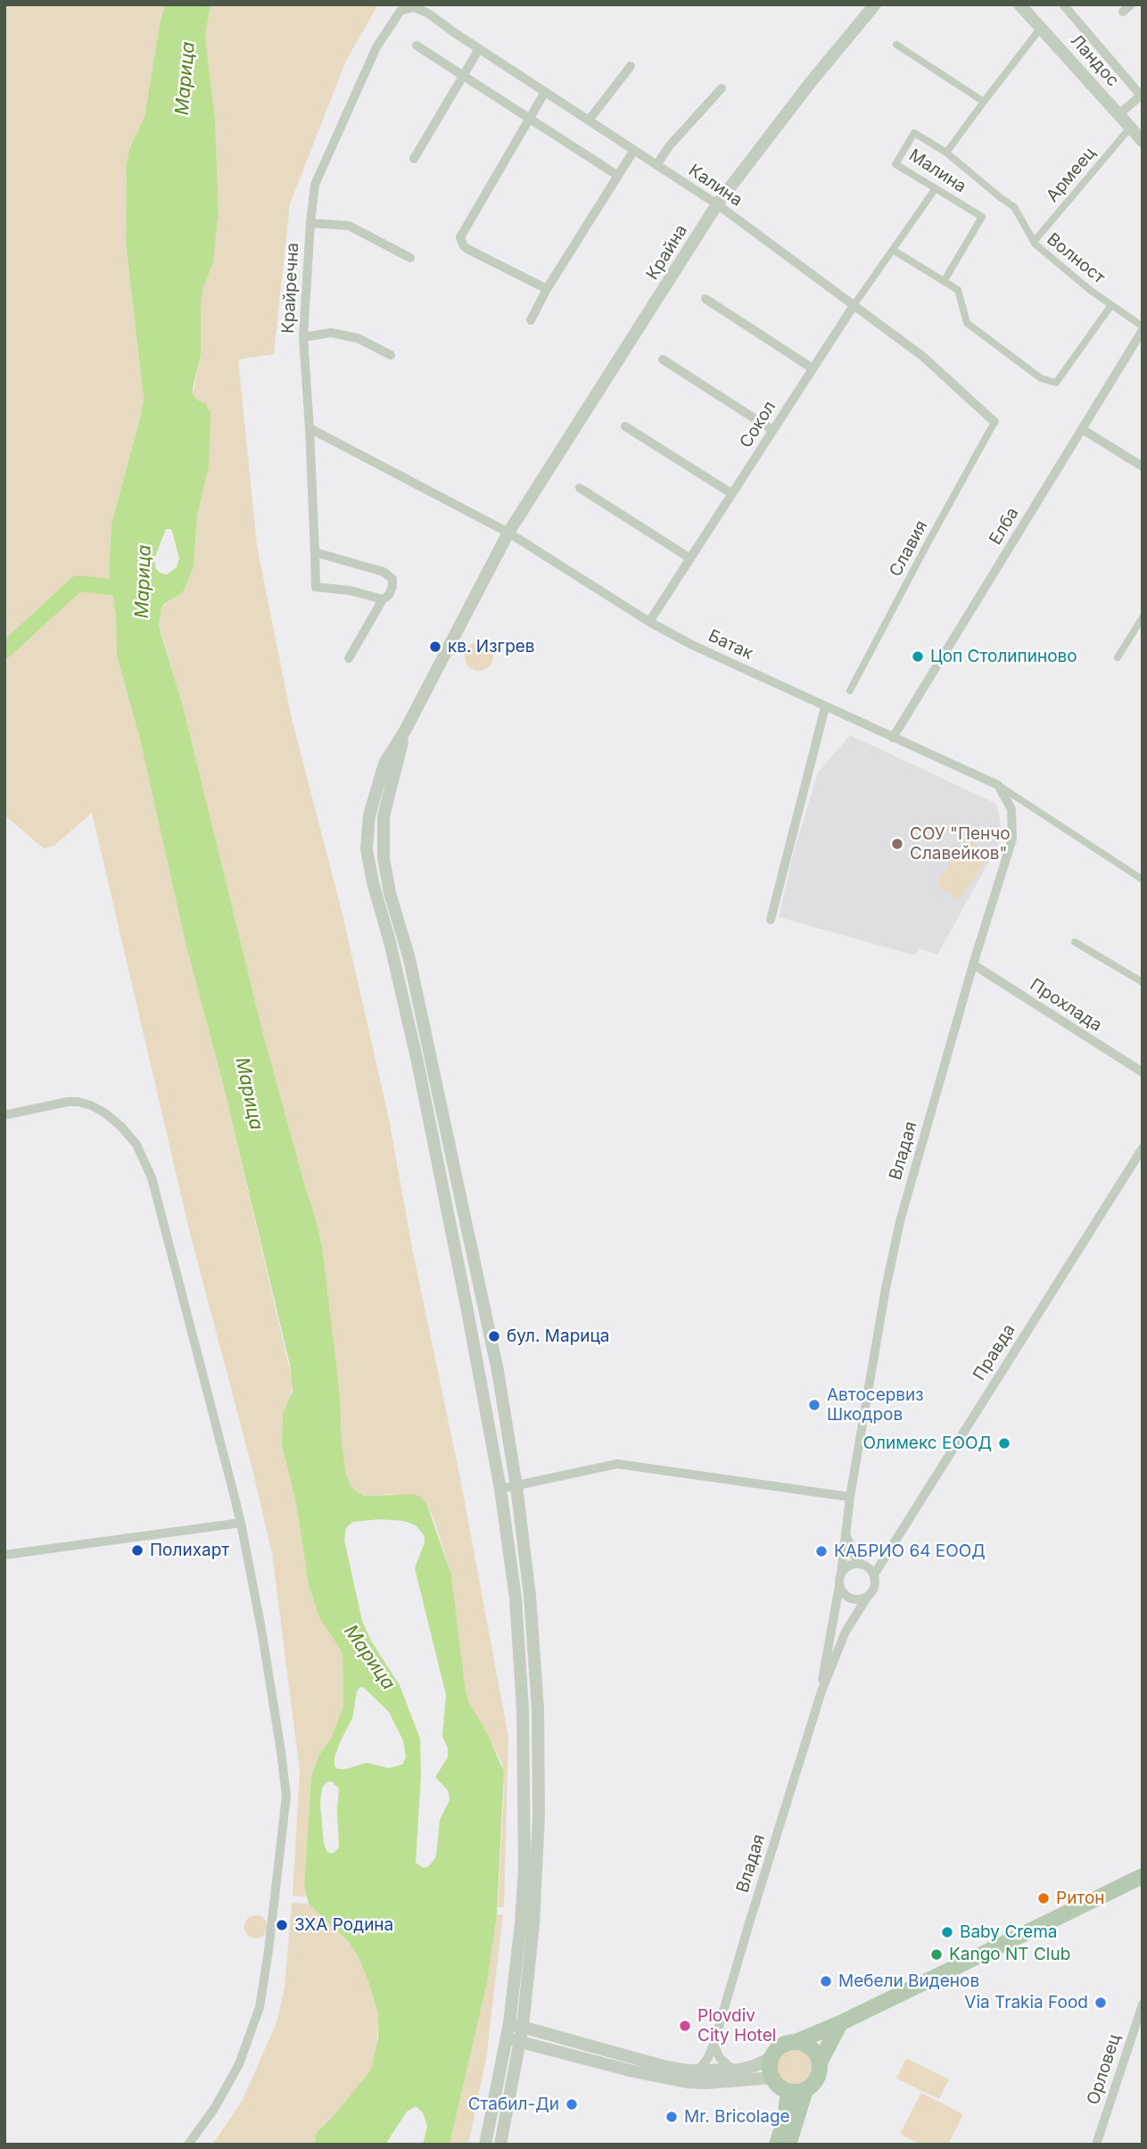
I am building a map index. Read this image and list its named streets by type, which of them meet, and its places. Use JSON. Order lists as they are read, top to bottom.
{
  "streets": {
    "street": [
      "Ландос",
      "Малина",
      "Армеец",
      "Калина",
      "Крайна",
      "Волност",
      "Крайречна",
      "Сокол",
      "Елба",
      "Славия",
      "Батак",
      "Прохлада",
      "Владая",
      "Правда",
      "Орловец"
    ]
  },
  "crossings": [
    ["Ландос", "Малина"],
    ["Ландос", "Армеец"],
    ["Малина", "Волност"],
    ["Малина", "Сокол"],
    ["Армеец", "Волност"],
    ["Калина", "Крайна"],
    ["Калина", "Крайречна"],
    ["Калина", "Сокол"],
    ["Калина", "Славия"],
    ["Крайна", "Батак"],
    ["Волност", "Елба"],
    ["Крайречна", "Батак"],
    ["Сокол", "Батак"],
    ["Елба", "Батак"],
    ["Батак", "Владая"],
    ["Прохлада", "Владая"],
    ["Владая", "Правда"]
  ],
  "water": ["Марица"],
  "places": [
    "кв. Изгрев",
    "Цоп Столипиново",
    "СОУ \"Пенчо Славейков\"",
    "бул. Марица",
    "Автосервиз Шкодров",
    "Олимекс ЕООД",
    "Полихарт",
    "КАБРИО 64 ЕООД",
    "Ритон",
    "ЗХА Родина",
    "Baby Crema",
    "Kango NT Club",
    "Мебели Виденов",
    "Via Trakia Food",
    "Plovdiv City Hotel",
    "Стабил-Ди",
    "Mr. Bricolage"
  ]
}
